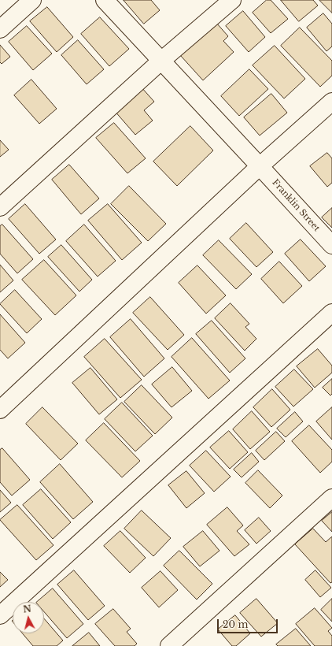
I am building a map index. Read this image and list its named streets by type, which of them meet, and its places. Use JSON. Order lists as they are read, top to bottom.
{
  "streets": {
    "street": ["Franklin Street"]
  },
  "scale_bar": "20 m",
  "north": "top"
}
